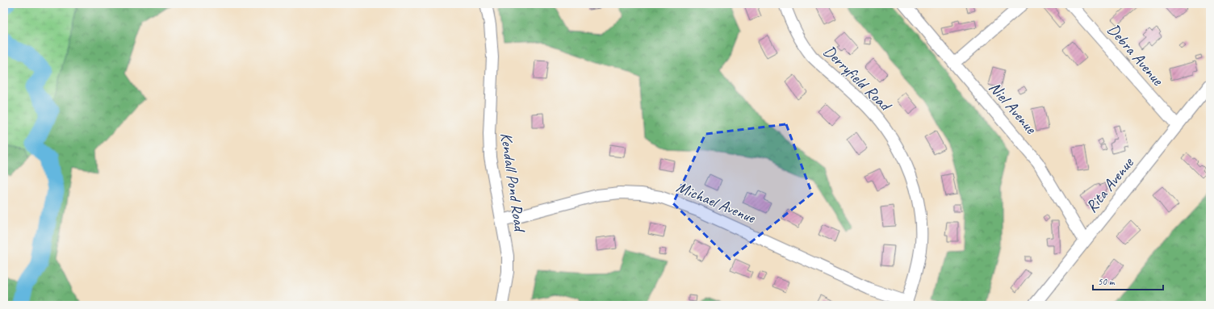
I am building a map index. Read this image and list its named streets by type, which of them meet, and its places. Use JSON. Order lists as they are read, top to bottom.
{
  "streets": {
    "street": [
      "Debra Avenue",
      "Derryfield Road",
      "Niel Avenue",
      "Kendall Pond Road",
      "Rita Avenue",
      "Michael Avenue"
    ]
  },
  "crossings": [
    ["Debra Avenue", "Rita Avenue"],
    ["Derryfield Road", "Michael Avenue"],
    ["Niel Avenue", "Rita Avenue"],
    ["Kendall Pond Road", "Michael Avenue"]
  ],
  "scale_bar": "50 m"
}
